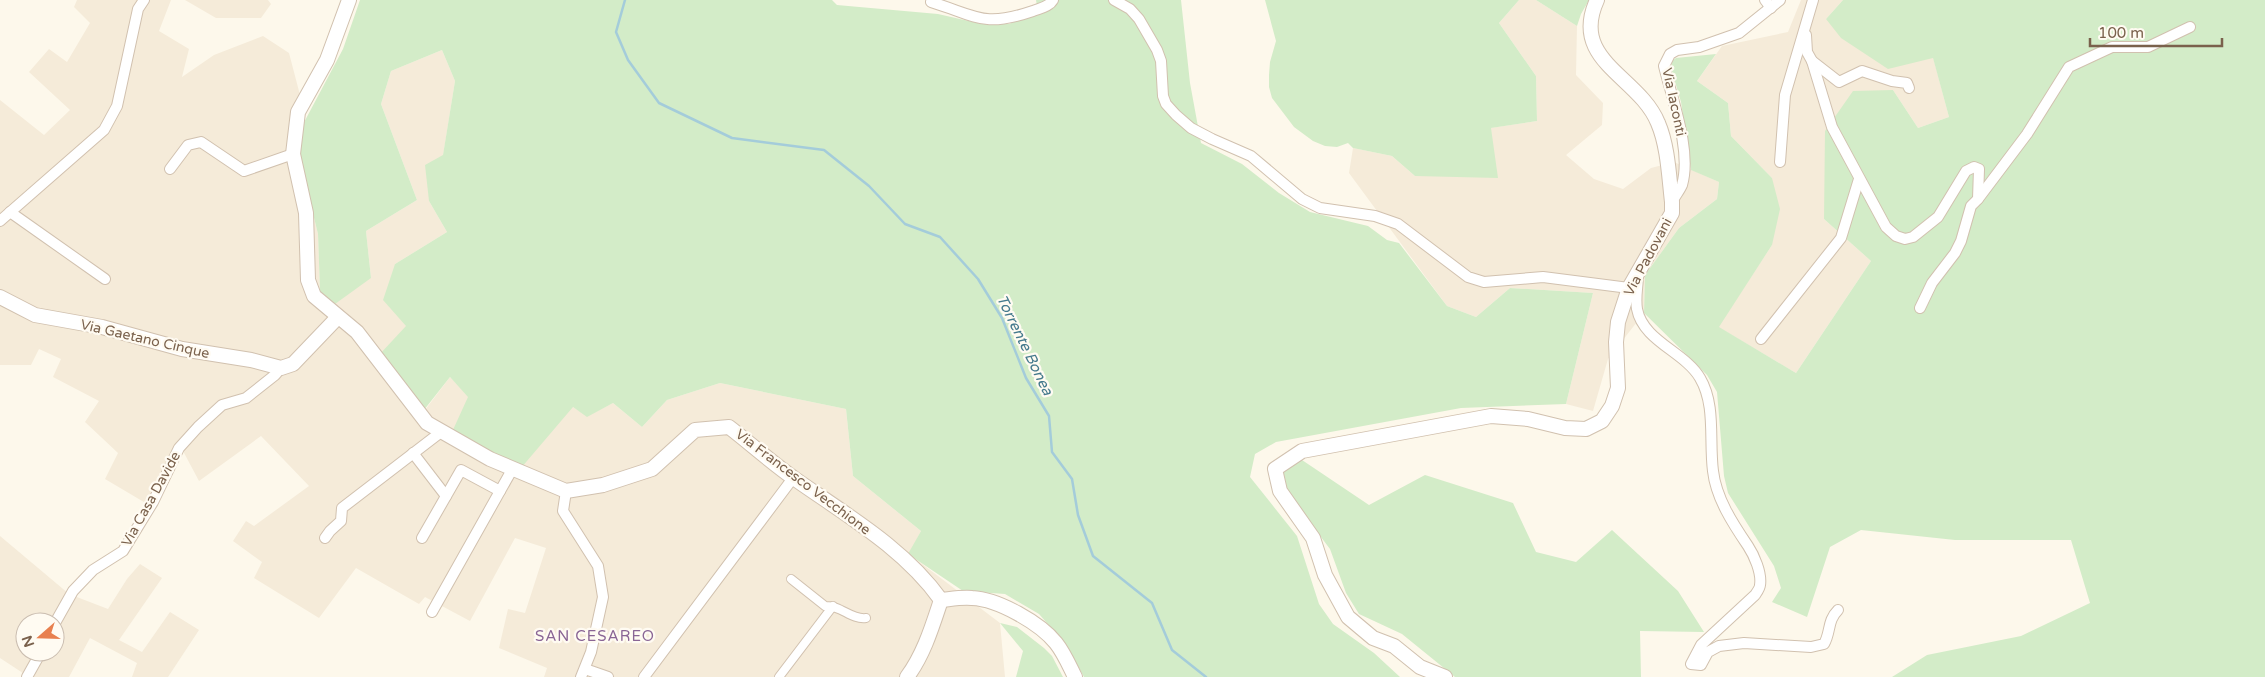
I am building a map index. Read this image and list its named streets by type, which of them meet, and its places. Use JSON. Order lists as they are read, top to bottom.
{
  "streets": {
    "street": [
      "Via Iaconti",
      "Via Padovani",
      "Via Gaetano Cinque",
      "Via Francesco Vecchione",
      "Via Casa Davide"
    ]
  },
  "crossings": [
    ["Via Iaconti", "Via Padovani"],
    ["Via Gaetano Cinque", "Via Casa Davide"]
  ],
  "districts": ["SAN CESAREO"],
  "water": ["Torrente Bonea"],
  "scale_bar": "100 m",
  "north": "left"
}
